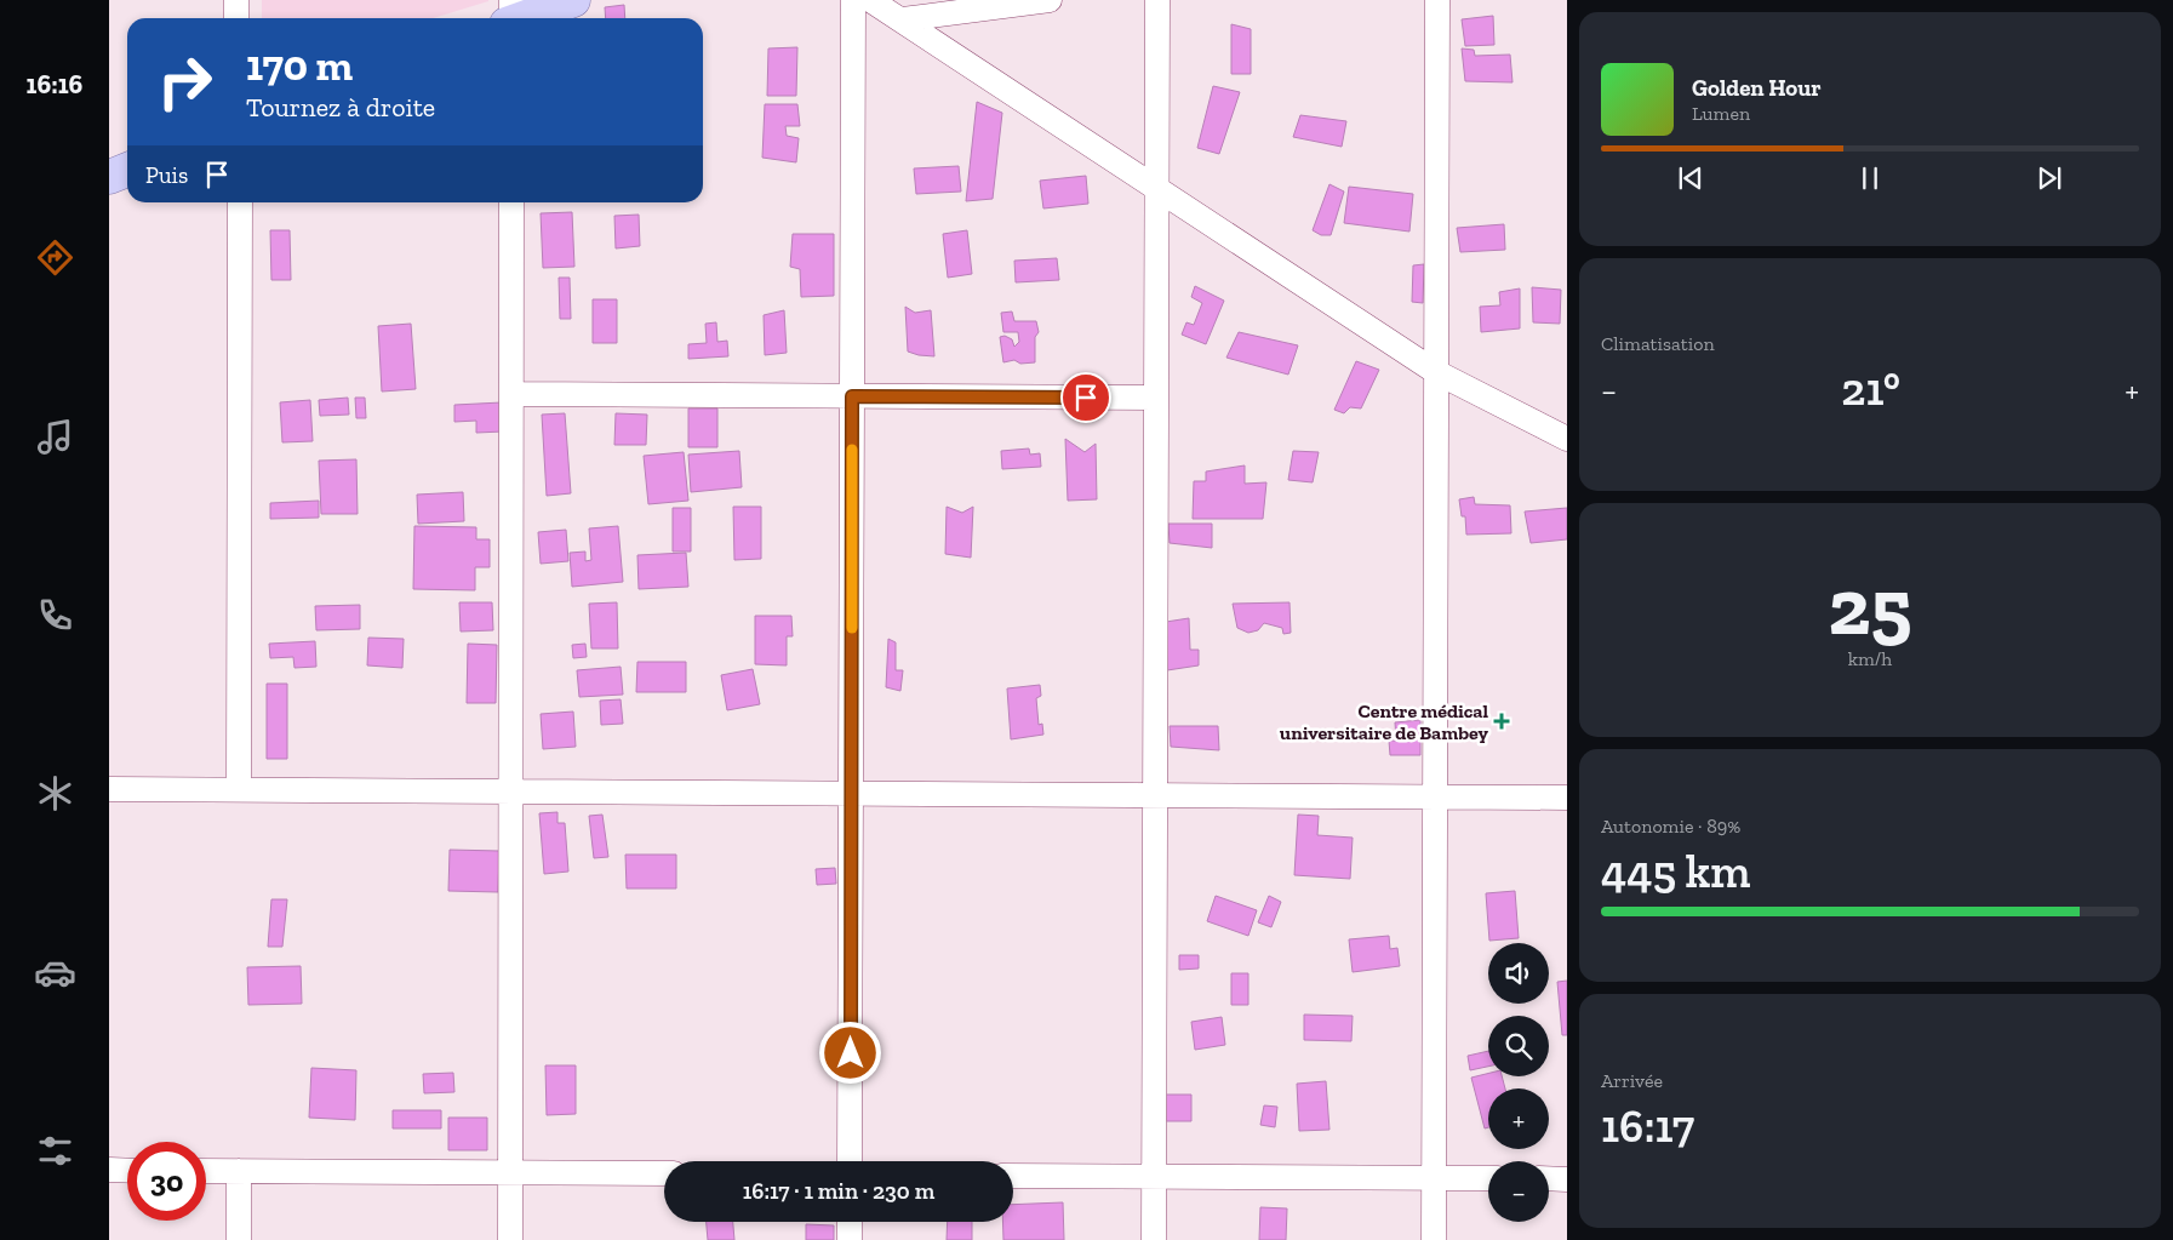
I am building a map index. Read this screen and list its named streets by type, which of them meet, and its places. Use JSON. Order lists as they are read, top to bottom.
{
  "places": {
    "health": ["Centre médical universitaire de Bambey"]
  },
  "page": {
    "tabs": "16:16",
    "turn": ["170 m", "Tournez à droite"],
    "song": ["Golden Hour", "Lumen"],
    "then": "Puis",
    "tile": [
      "Climatisation",
      ["25", "km/h"],
      ["Autonomie · 89%", "445 km"],
      ["Arrivée", "16:17"]
    ],
    "heat": ["−", "21°", "+"],
    "map_buttons": ["+", "−"],
    "limit": "30",
    "trip": "16:17 · 1 min · 230 m"
  }
}
